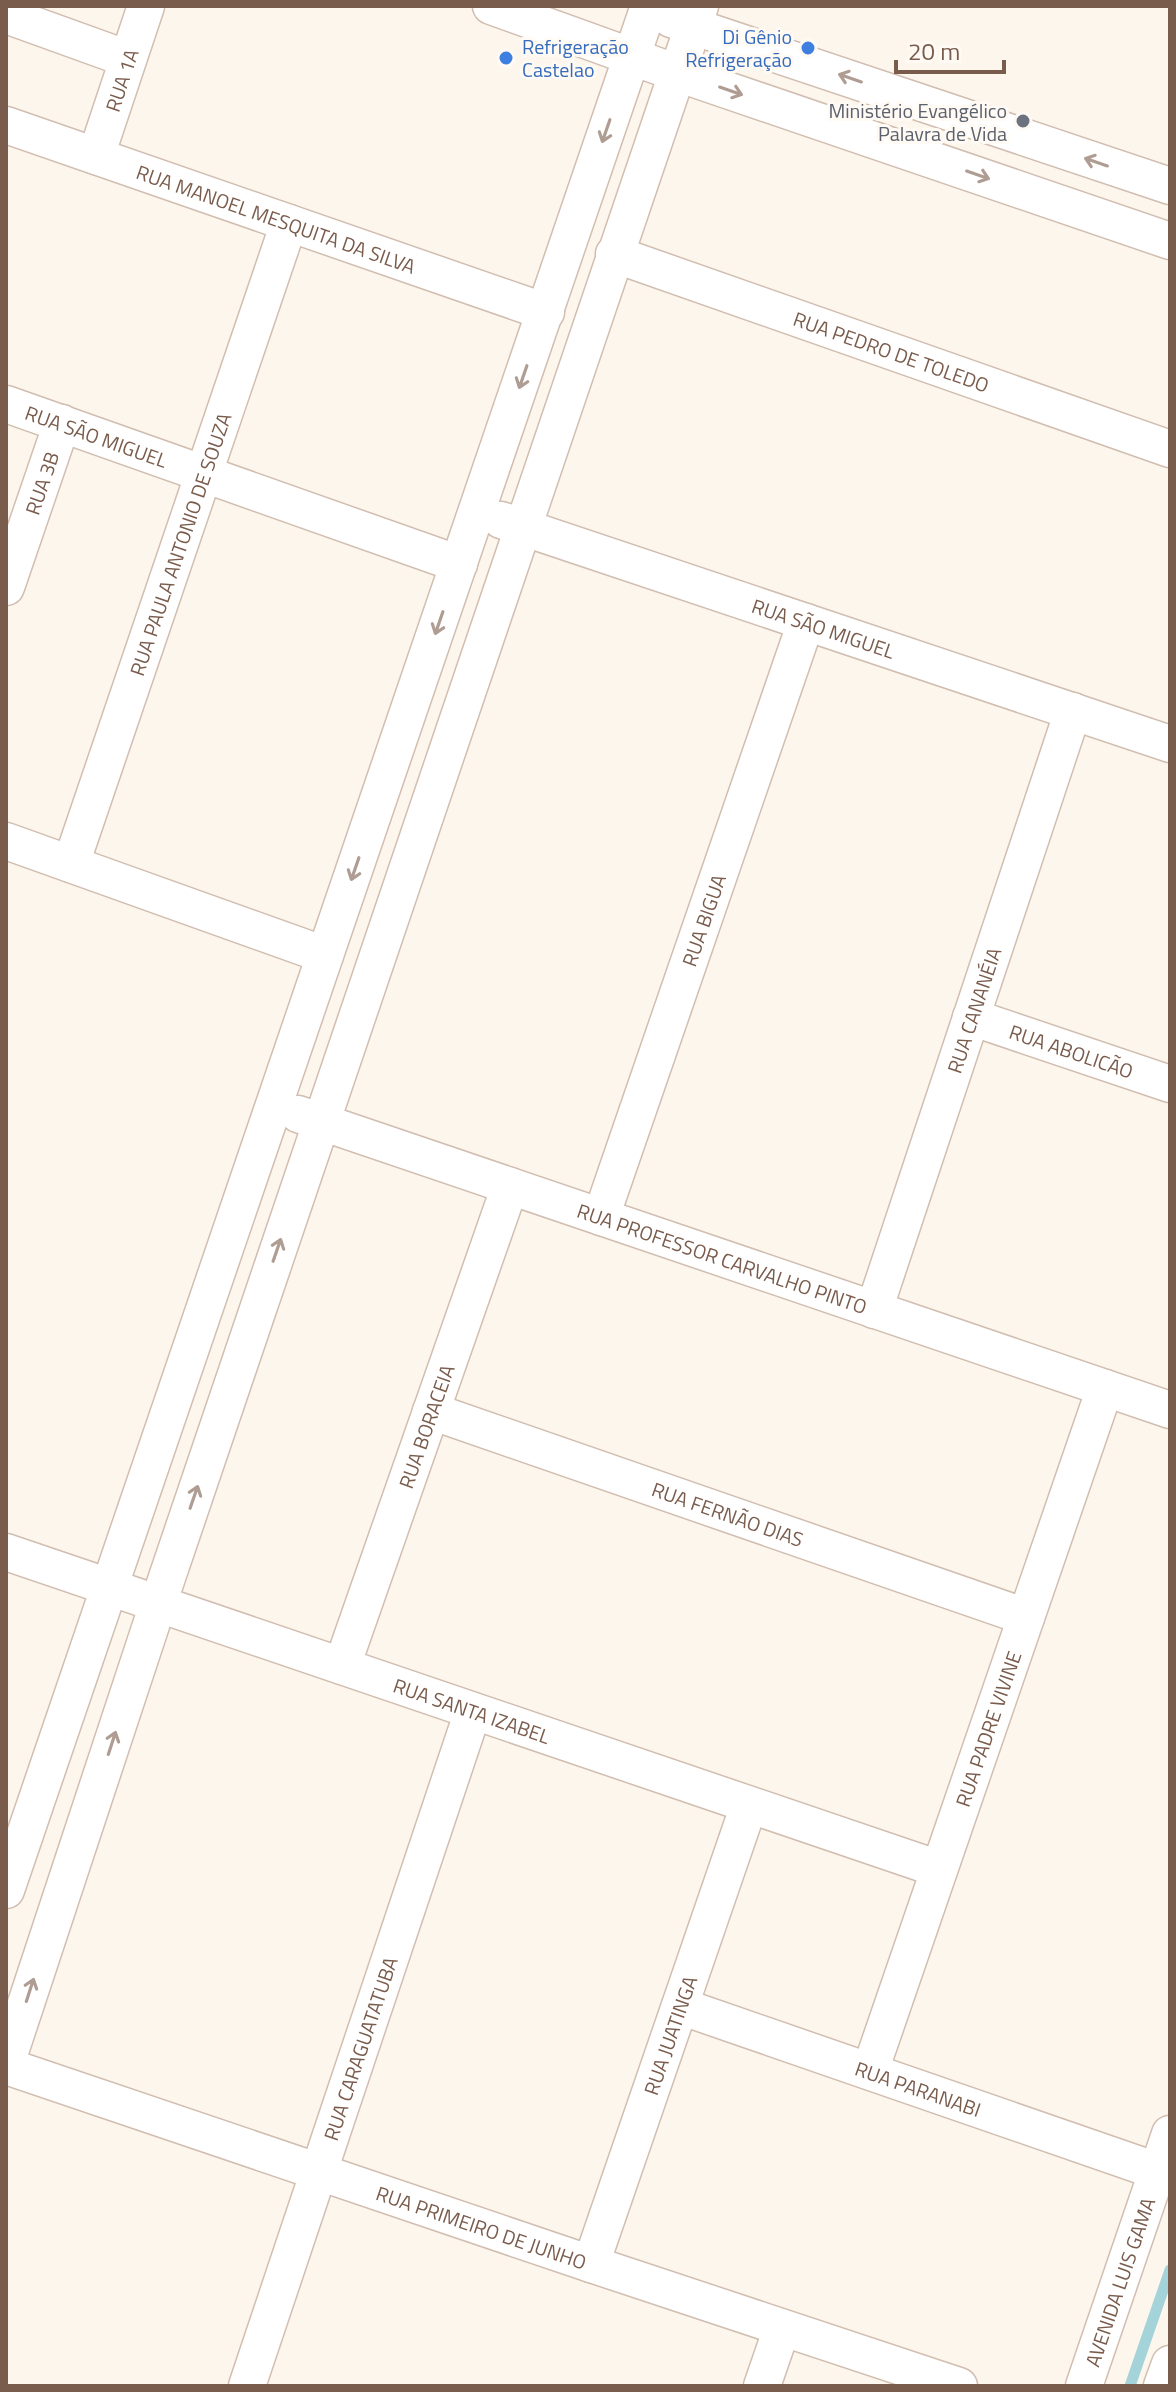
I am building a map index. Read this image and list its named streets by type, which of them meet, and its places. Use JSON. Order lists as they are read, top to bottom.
{
  "streets": {
    "street": [
      "RUA 1A",
      "RUA MANOEL MESQUITA DA SILVA",
      "RUA PEDRO DE TOLEDO",
      "RUA SÃO MIGUEL",
      "RUA 3B",
      "RUA PAULA ANTONIO DE SOUZA",
      "RUA BIGUA",
      "RUA CANANÉIA",
      "RUA ABOLICÃO",
      "RUA PROFESSOR CARVALHO PINTO",
      "RUA BORACEIA",
      "RUA FERNÃO DIAS",
      "RUA SANTA IZABEL",
      "RUA PADRE VIVINE",
      "RUA JUATINGA",
      "RUA CARAGUATATUBA",
      "RUA PARANABI",
      "RUA PRIMEIRO DE JUNHO",
      "AVENIDA LUIS GAMA"
    ]
  },
  "crossings": [
    ["RUA 1A", "RUA MANOEL MESQUITA DA SILVA"],
    ["RUA MANOEL MESQUITA DA SILVA", "RUA PAULA ANTONIO DE SOUZA"],
    ["RUA SÃO MIGUEL", "RUA 3B"],
    ["RUA SÃO MIGUEL", "RUA PAULA ANTONIO DE SOUZA"],
    ["RUA SÃO MIGUEL", "RUA BIGUA"],
    ["RUA SÃO MIGUEL", "RUA CANANÉIA"],
    ["RUA BIGUA", "RUA PROFESSOR CARVALHO PINTO"],
    ["RUA CANANÉIA", "RUA ABOLICÃO"],
    ["RUA CANANÉIA", "RUA PROFESSOR CARVALHO PINTO"],
    ["RUA PROFESSOR CARVALHO PINTO", "RUA BORACEIA"],
    ["RUA PROFESSOR CARVALHO PINTO", "RUA PADRE VIVINE"],
    ["RUA BORACEIA", "RUA FERNÃO DIAS"],
    ["RUA BORACEIA", "RUA SANTA IZABEL"],
    ["RUA FERNÃO DIAS", "RUA PADRE VIVINE"],
    ["RUA SANTA IZABEL", "RUA PADRE VIVINE"],
    ["RUA SANTA IZABEL", "RUA JUATINGA"],
    ["RUA SANTA IZABEL", "RUA CARAGUATATUBA"],
    ["RUA PADRE VIVINE", "RUA PARANABI"],
    ["RUA JUATINGA", "RUA PARANABI"],
    ["RUA JUATINGA", "RUA PRIMEIRO DE JUNHO"],
    ["RUA CARAGUATATUBA", "RUA PRIMEIRO DE JUNHO"],
    ["RUA PARANABI", "AVENIDA LUIS GAMA"]
  ],
  "places": ["Di Gênio Refrigeração", "Refrigeração Castelao", "Ministério Evangélico Palavra de Vida"],
  "scale_bar": "20 m"
}
